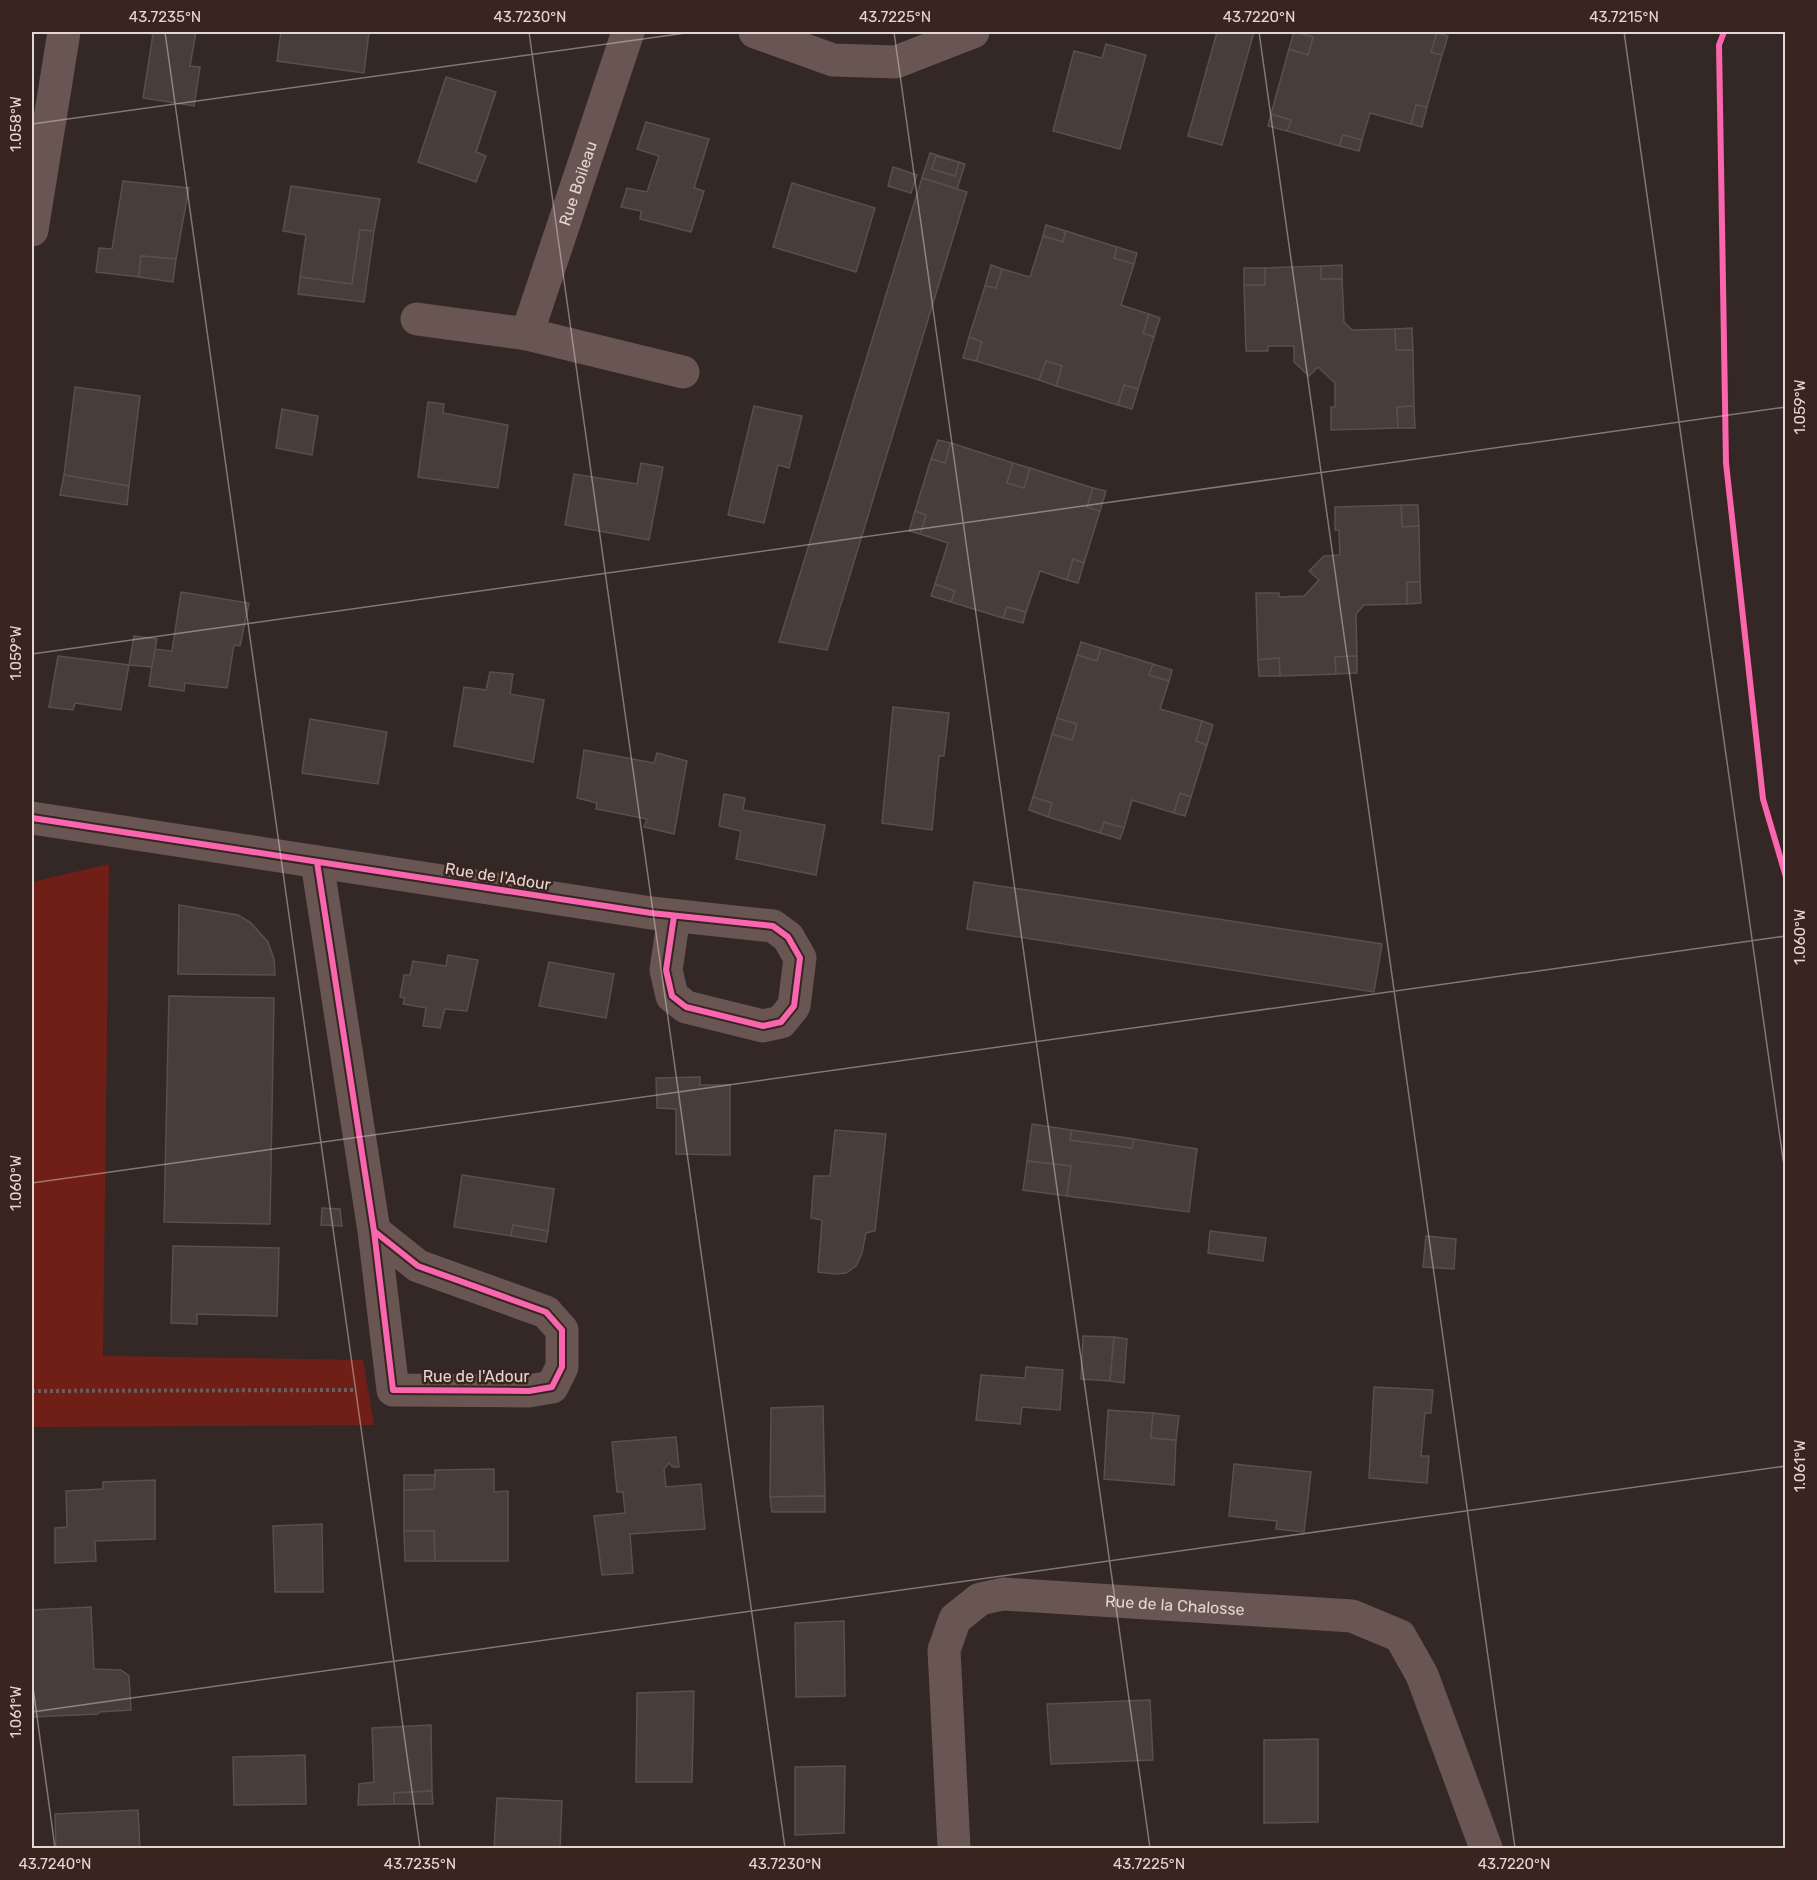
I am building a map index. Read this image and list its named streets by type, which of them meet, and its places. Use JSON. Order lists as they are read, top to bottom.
{
  "streets": {
    "street": ["Rue Boileau", "Rue de l'Adour", "Rue de la Chalosse"]
  },
  "coordinates": [
    "43.7235°N",
    "43.7230°N",
    "43.7225°N",
    "43.7220°N",
    "43.7215°N",
    "1.058°W",
    "1.059°W",
    "1.060°W",
    "1.061°W",
    "43.7240°N"
  ]
}
